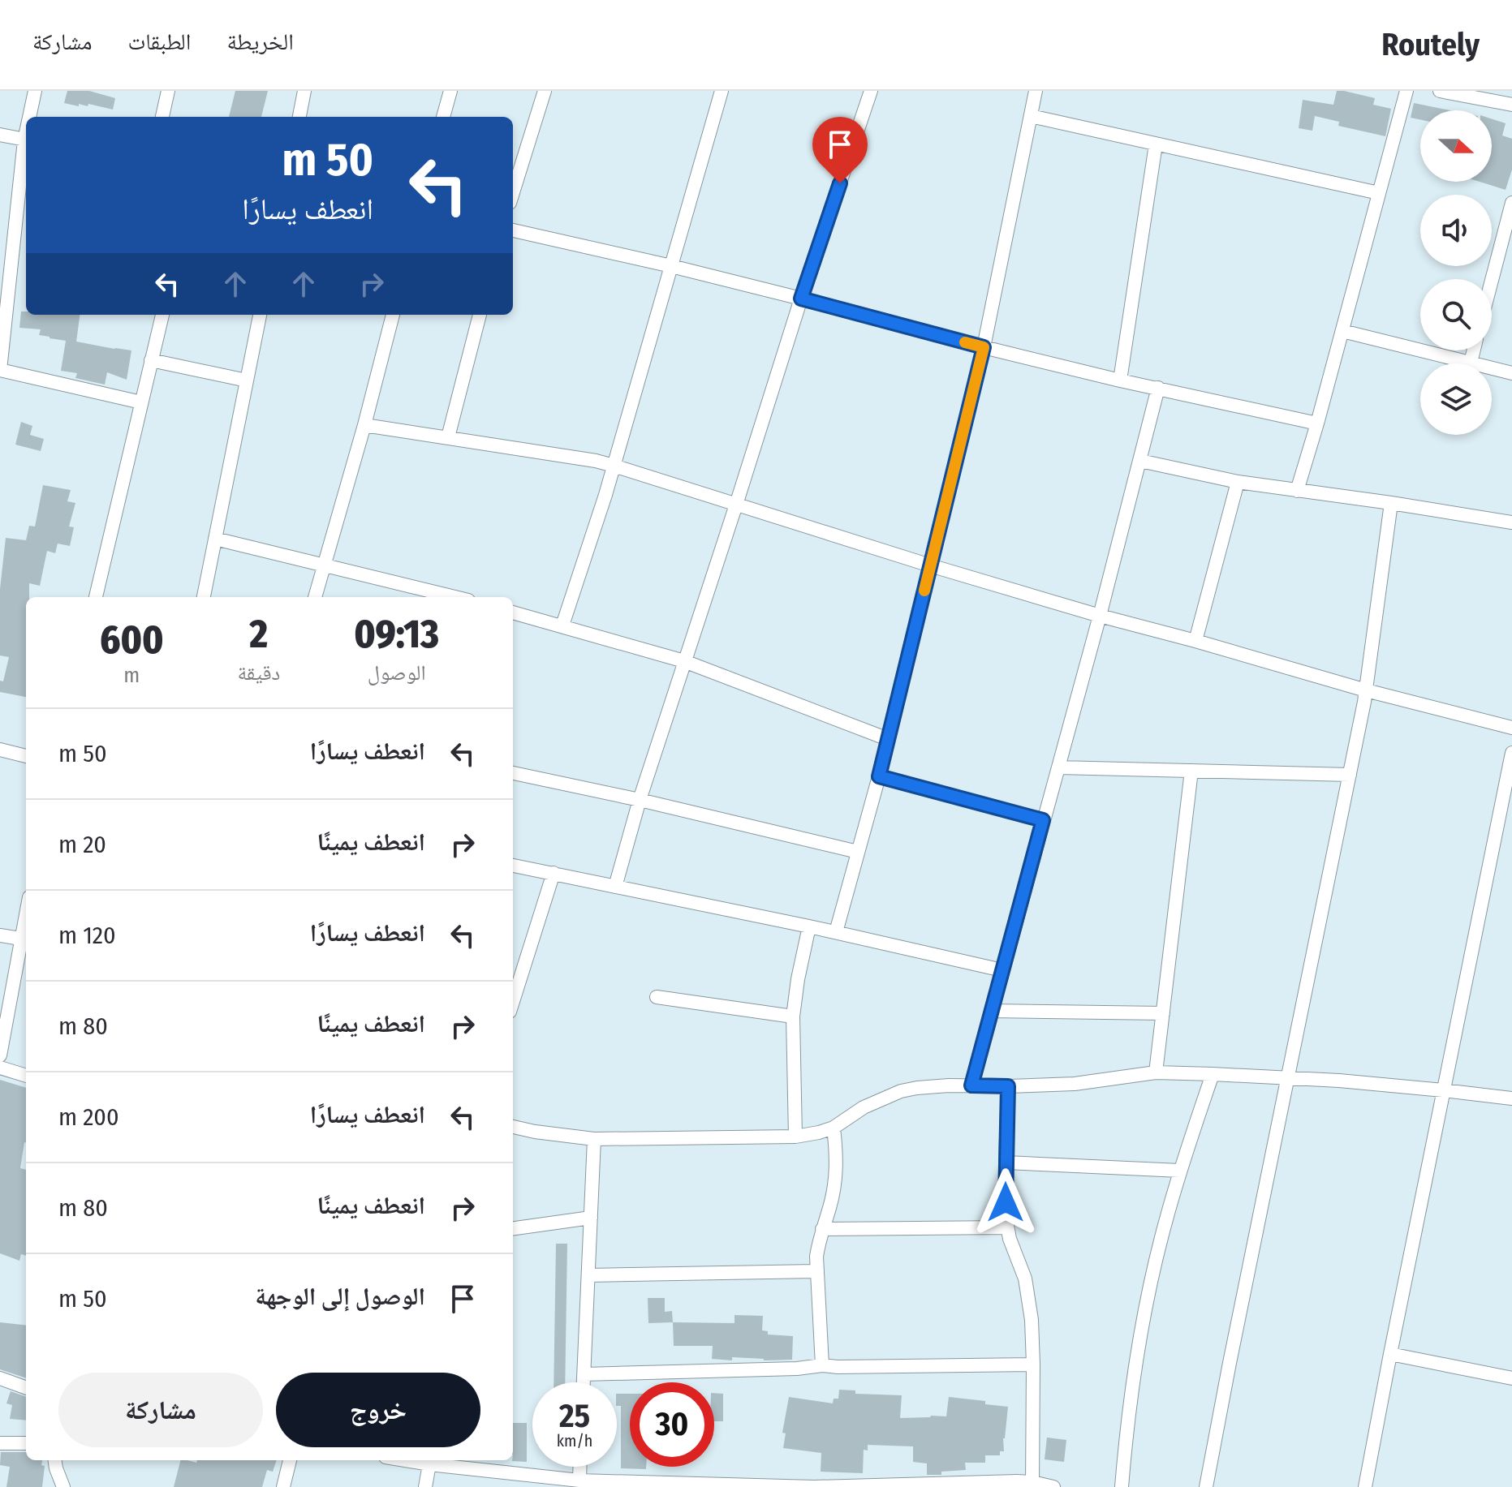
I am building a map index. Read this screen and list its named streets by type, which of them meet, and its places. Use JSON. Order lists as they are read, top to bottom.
{
  "north": "right",
  "page": {
    "header": "Routely",
    "nav": ["الخريطة", "الطبقات", "مشاركة"],
    "turn": ["50 m", "انعطف يسارًا"],
    "eta": [
      "09:13",
      "الوصول",
      "2",
      "دقيقة",
      "600",
      "m"
    ],
    "list": [
      {
        "name": "انعطف يسارًا",
        "value": "50 m"
      },
      {
        "name": "انعطف يمينًا",
        "value": "20 m"
      },
      {
        "name": "انعطف يسارًا",
        "value": "120 m"
      },
      {
        "name": "انعطف يمينًا",
        "value": "80 m"
      },
      {
        "name": "انعطف يسارًا",
        "value": "200 m"
      },
      {
        "name": "انعطف يمينًا",
        "value": "80 m"
      },
      {
        "name": "الوصول إلى الوجهة",
        "value": "50 m"
      }
    ],
    "buttons": ["خروج", "مشاركة"],
    "speed": "25 km/h",
    "limit": "30"
  }
}
